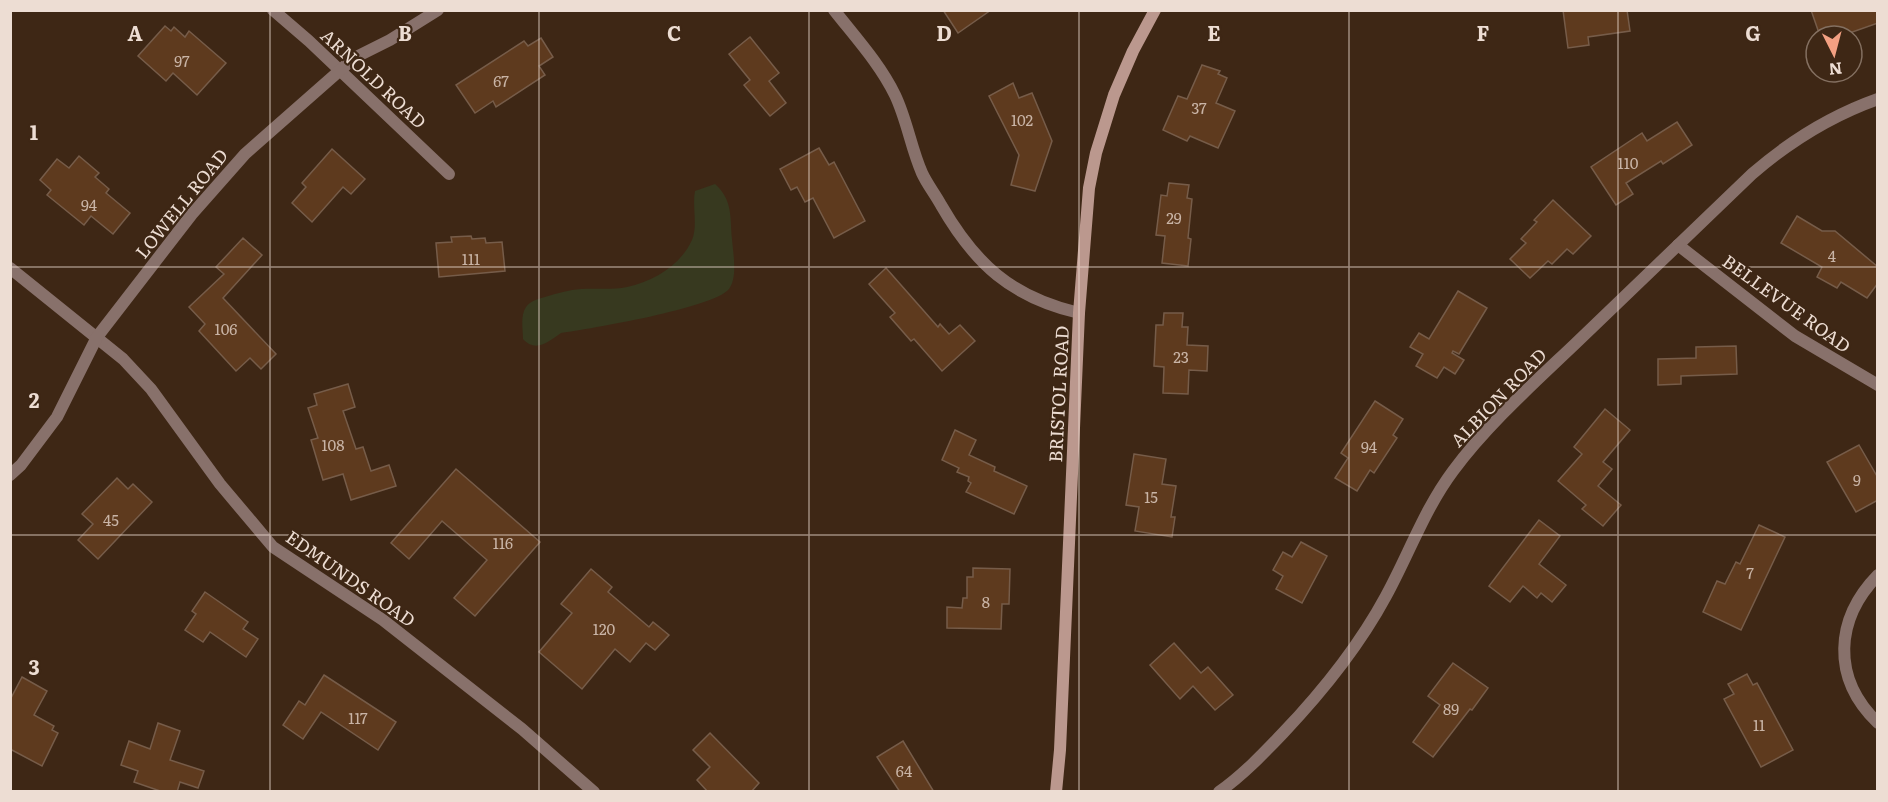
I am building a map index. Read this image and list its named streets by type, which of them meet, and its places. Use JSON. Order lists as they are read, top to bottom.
{
  "streets": {
    "street": [
      "ARNOLD ROAD",
      "LOWELL ROAD",
      "BELLEVUE ROAD",
      "BRISTOL ROAD",
      "ALBION ROAD",
      "EDMUNDS ROAD"
    ]
  },
  "crossings": [
    ["ARNOLD ROAD", "LOWELL ROAD"],
    ["LOWELL ROAD", "EDMUNDS ROAD"],
    ["BELLEVUE ROAD", "ALBION ROAD"]
  ],
  "house_numbers": [
    "97",
    "67",
    "37",
    "102",
    "110",
    "94",
    "29",
    "4",
    "111",
    "106",
    "23",
    "108",
    "94",
    "9",
    "15",
    "45",
    "116",
    "7",
    "8",
    "120",
    "89",
    "117",
    "11",
    "64"
  ],
  "north": "bottom",
  "grid": {
    "columns": [
      "A",
      "B",
      "C",
      "D",
      "E",
      "F",
      "G"
    ],
    "rows": ["1", "2", "3"]
  }
}
